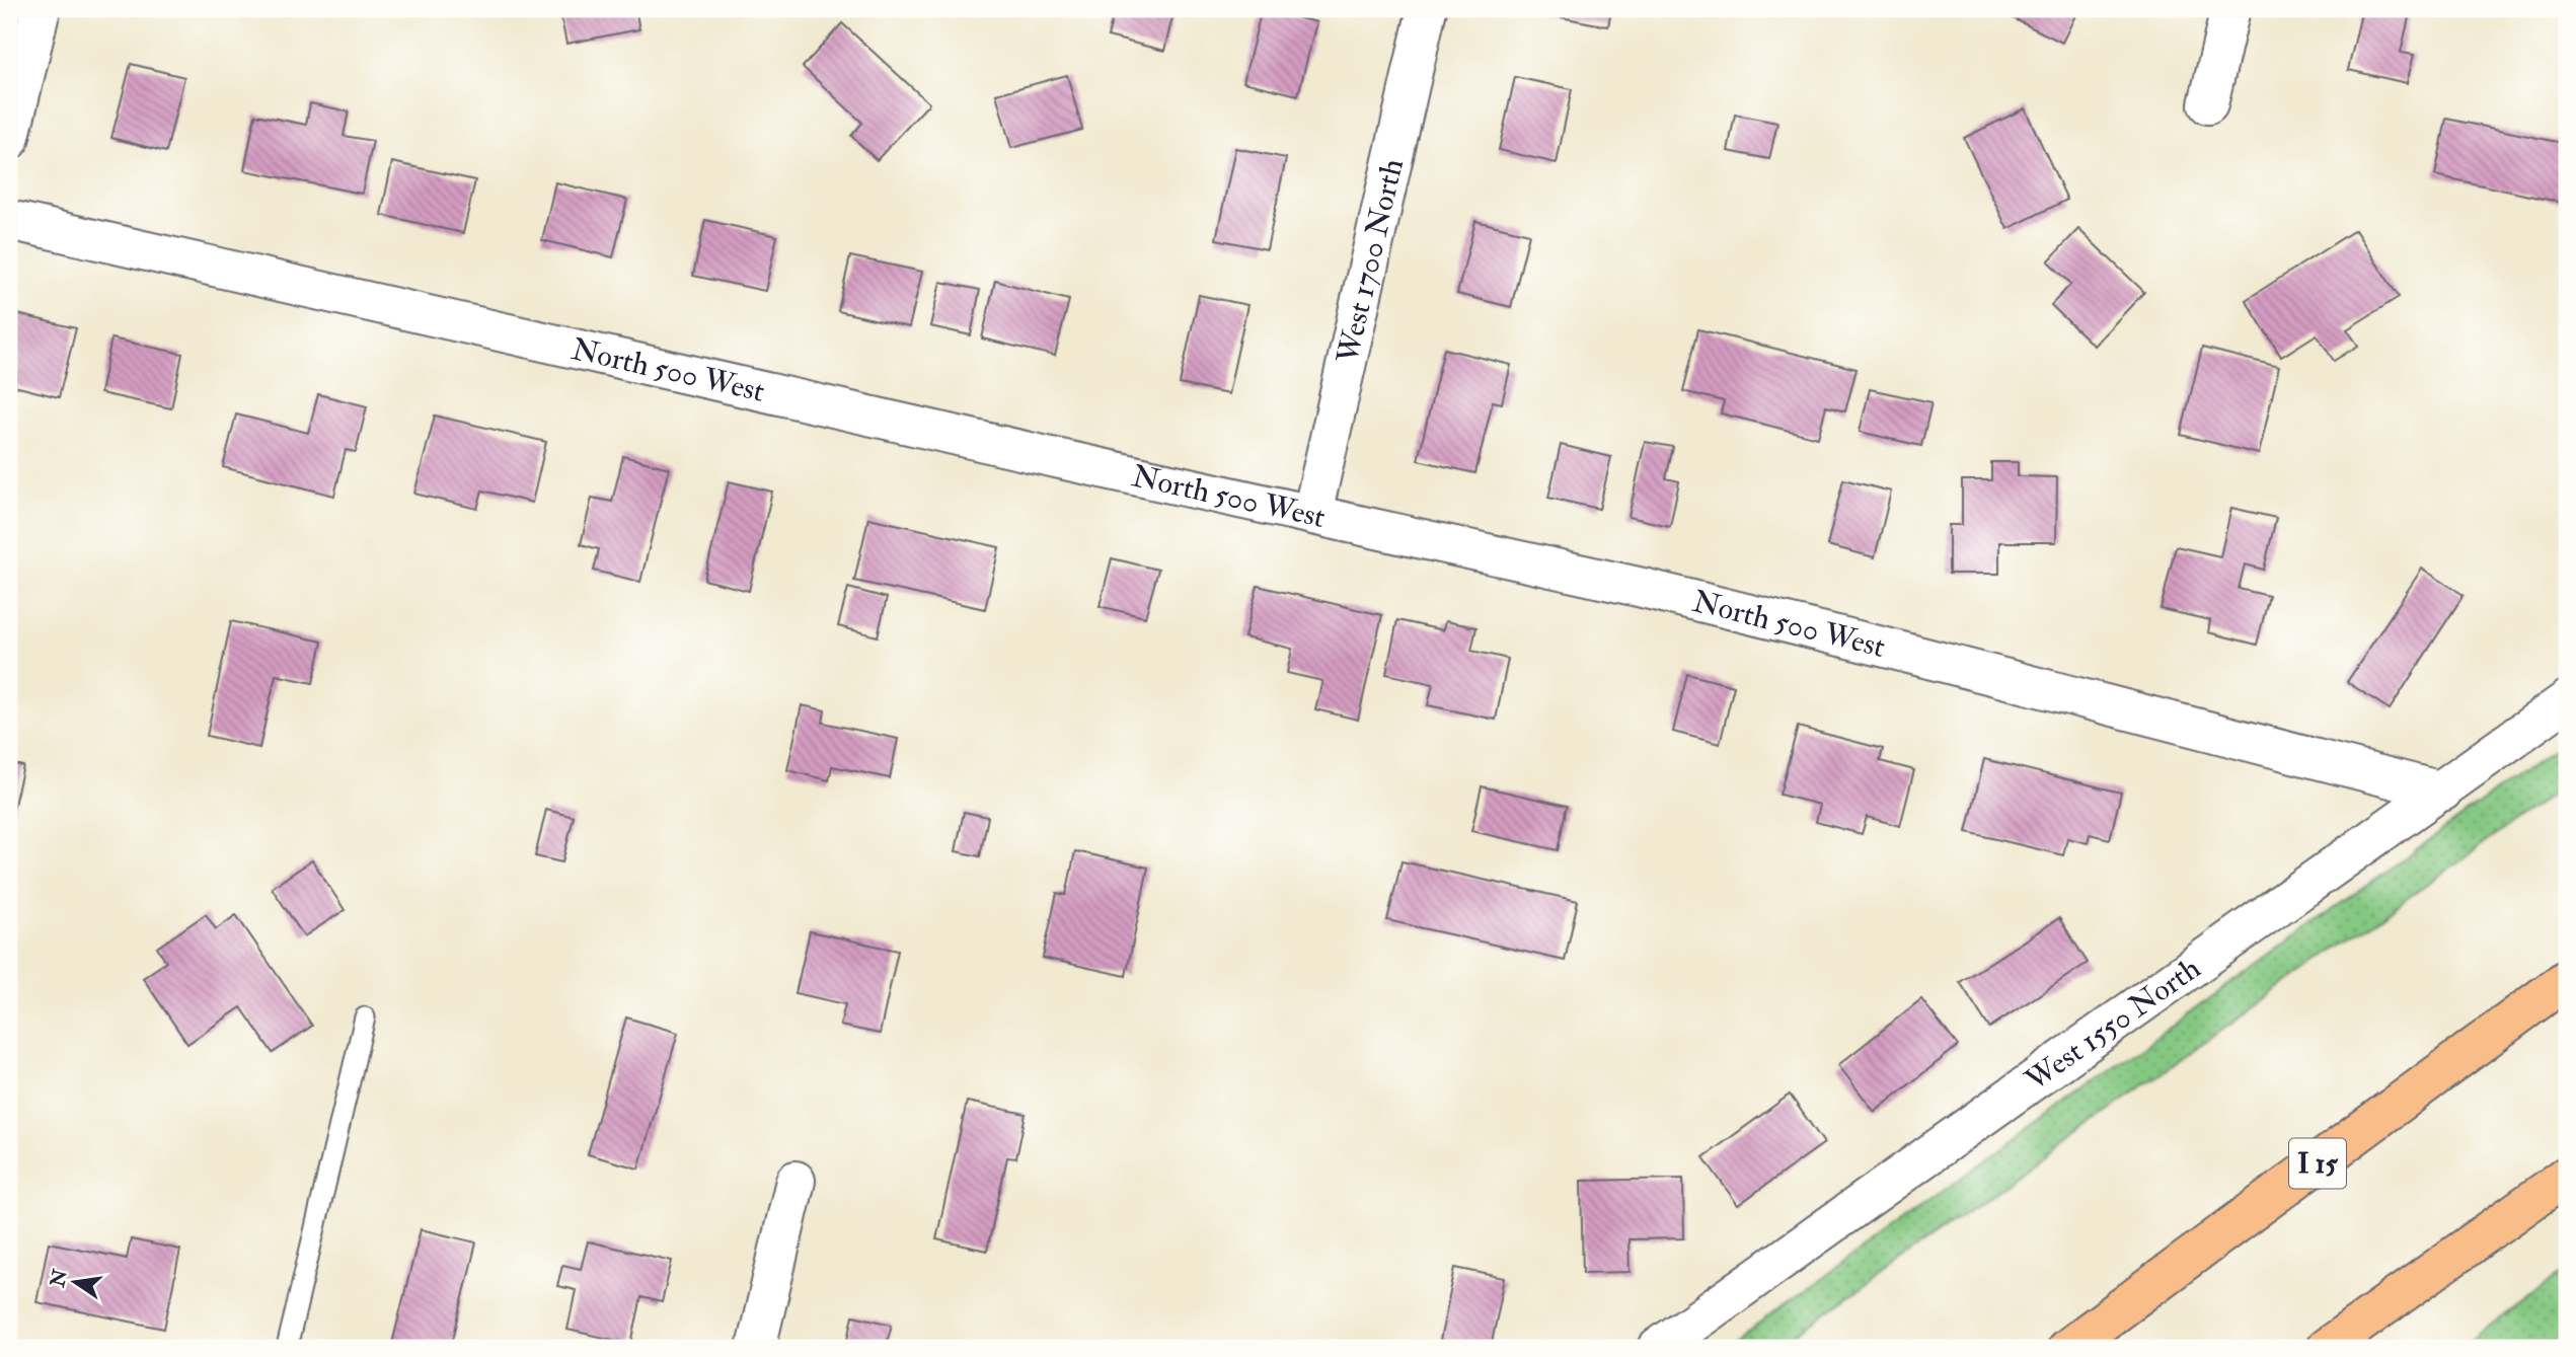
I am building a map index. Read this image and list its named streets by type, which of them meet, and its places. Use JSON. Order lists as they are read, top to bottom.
{
  "streets": {
    "highway": ["I 15"],
    "street": ["West 1700 North", "North 500 West", "West 1550 North"]
  },
  "crossings": [
    ["West 1700 North", "North 500 West"],
    ["North 500 West", "West 1550 North"]
  ],
  "north": "left"
}
